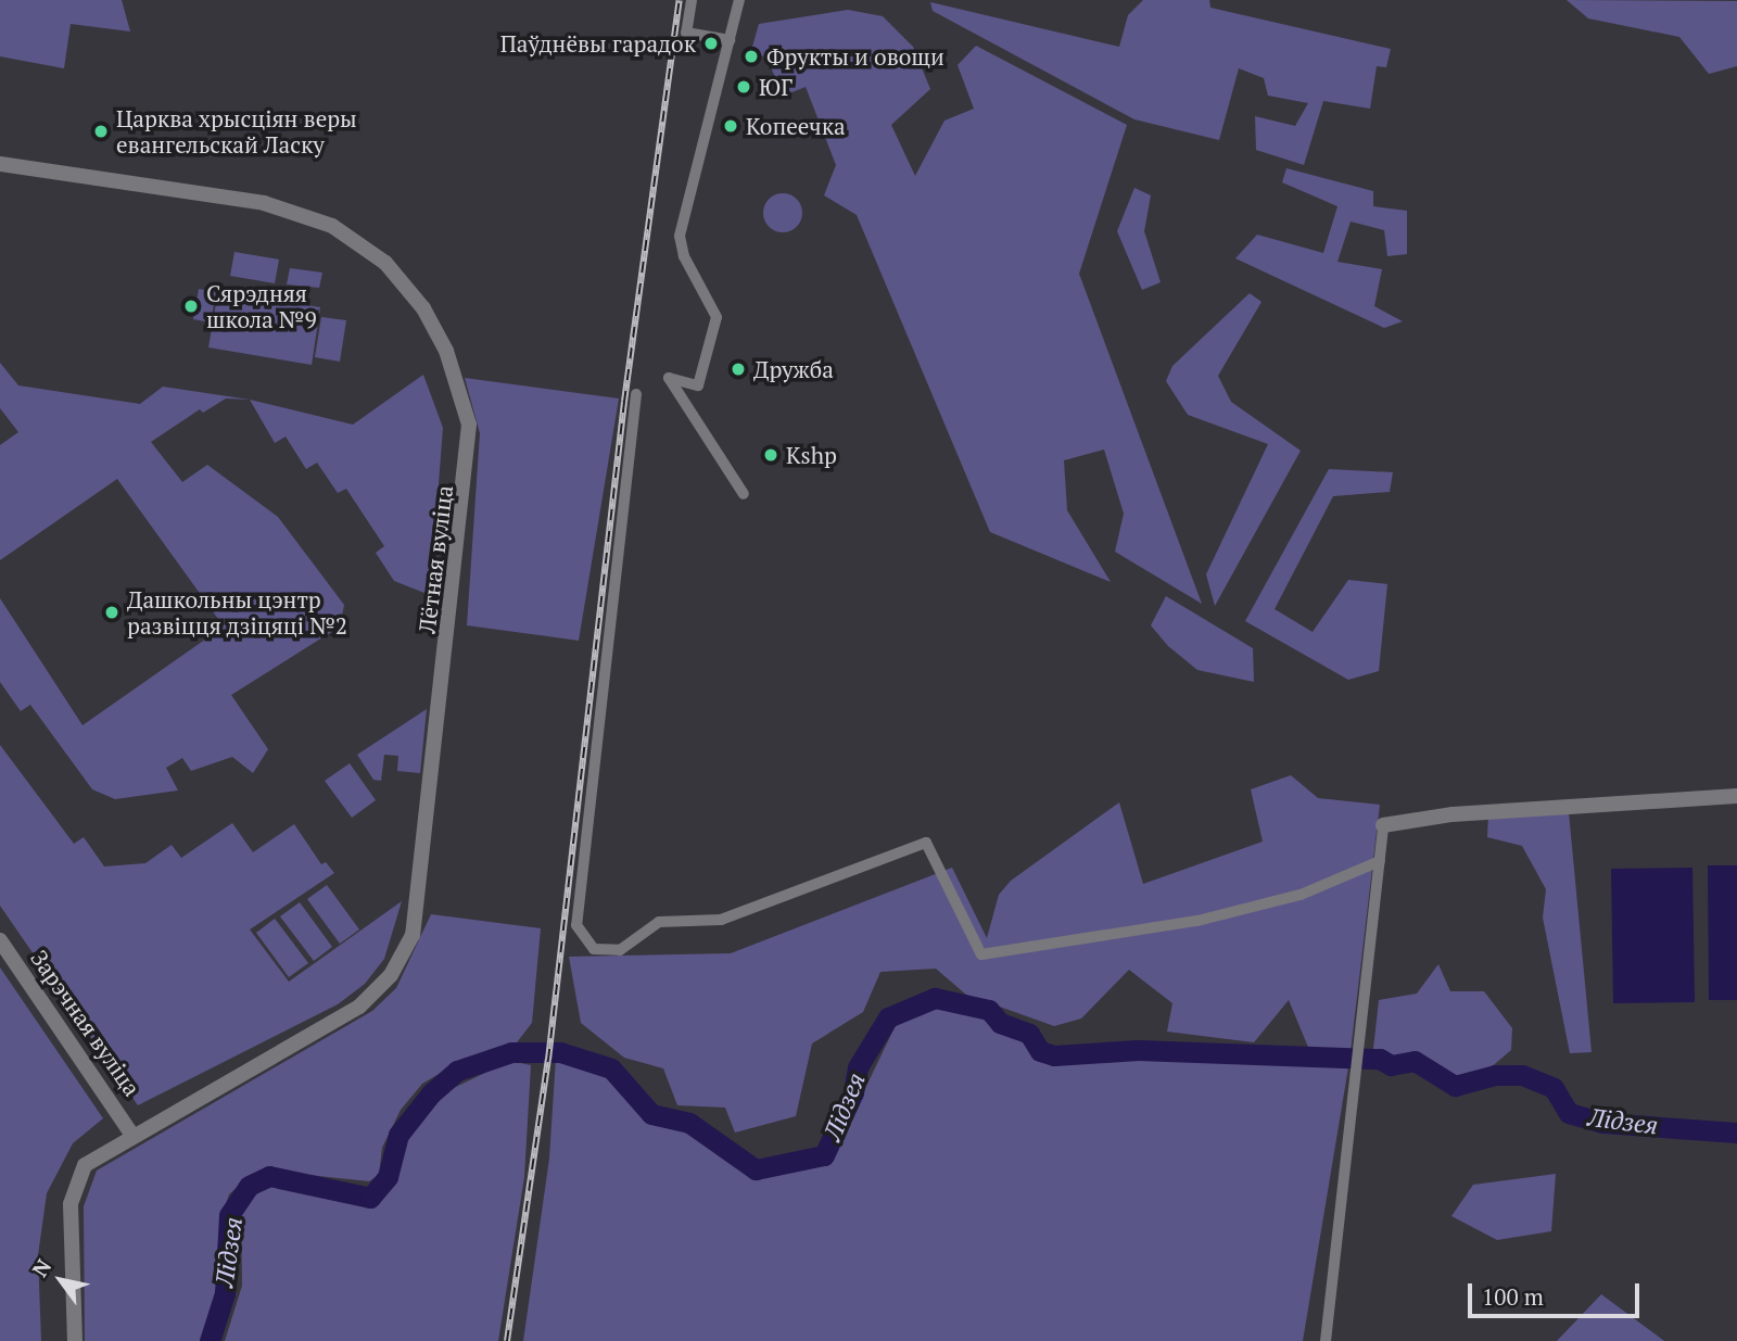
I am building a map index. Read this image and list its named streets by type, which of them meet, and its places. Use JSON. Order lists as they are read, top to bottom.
{
  "streets": {
    "street": ["Лётная вуліца", "Зарэчная вуліца"]
  },
  "crossings": [
    ["Лётная вуліца", "Зарэчная вуліца"]
  ],
  "water": ["Лідзея"],
  "places": [
    "Паўднёвы гарадок",
    "Фрукты и овощи",
    "ЮГ",
    "Копеечка",
    "Царква хрысціян веры евангельскай Ласку",
    "Сярэдняя школа №9",
    "Дружба",
    "Kshp",
    "Дашкольны цэнтр развіцця дзіцяці №2"
  ],
  "scale_bar": "100 m",
  "north": "top left"
}
